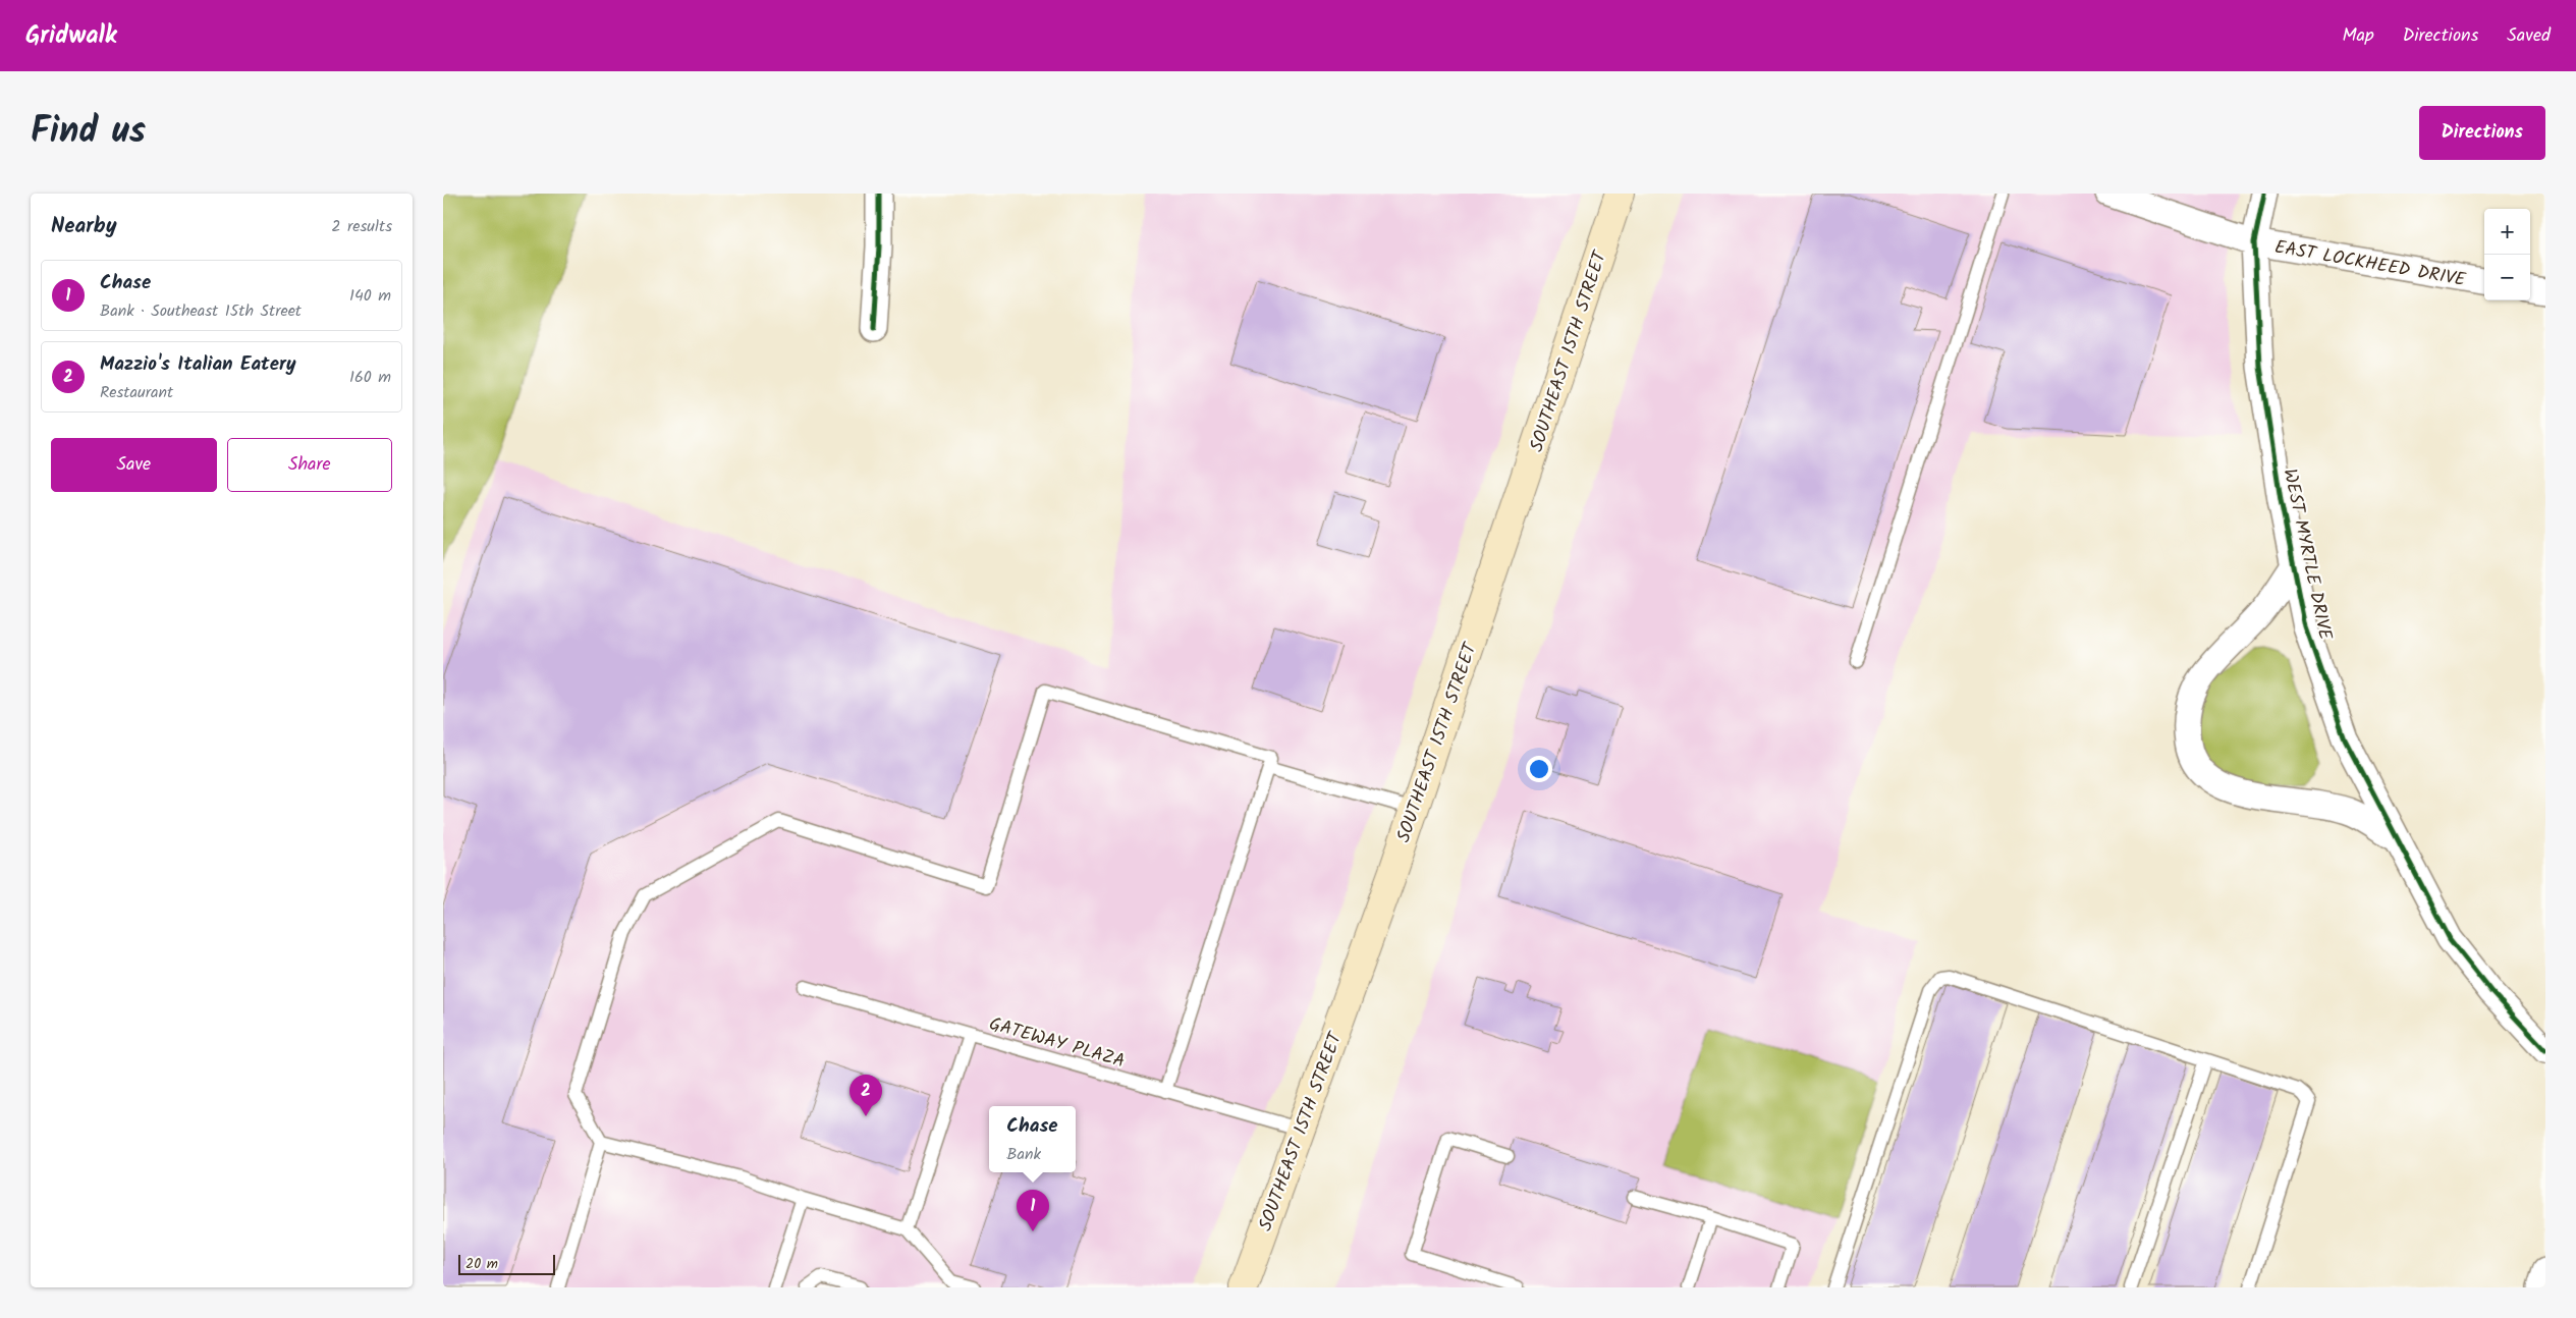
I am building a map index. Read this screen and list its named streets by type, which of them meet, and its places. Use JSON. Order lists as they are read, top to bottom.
{
  "streets": {
    "main road": ["SOUTHEAST 15TH STREET"],
    "street": ["EAST LOCKHEED DRIVE", "WEST MYRTLE DRIVE"],
    "lane": ["GATEWAY PLAZA"]
  },
  "crossings": [
    ["EAST LOCKHEED DRIVE", "WEST MYRTLE DRIVE"],
    ["SOUTHEAST 15TH STREET", "GATEWAY PLAZA"]
  ],
  "scale_bar": "20 m",
  "page": {
    "header": "Gridwalk",
    "nav": ["Map", "Directions", "Saved"],
    "title": "Find us",
    "buttons": [
      "Directions",
      ["Save", "Share"]
    ],
    "heading": ["Nearby", "2 results"],
    "map_buttons": ["+", "−"],
    "list": [
      {
        "mark": "1",
        "name": "Chase",
        "note": "Bank · Southeast 15th Street",
        "value": "140 m"
      },
      {
        "mark": "2",
        "name": "Mazzio's Italian Eatery",
        "note": "Restaurant",
        "value": "160 m"
      }
    ],
    "pins": ["2", "1"],
    "popup": ["Chase", "Bank"],
    "scale": "20 m"
  }
}
